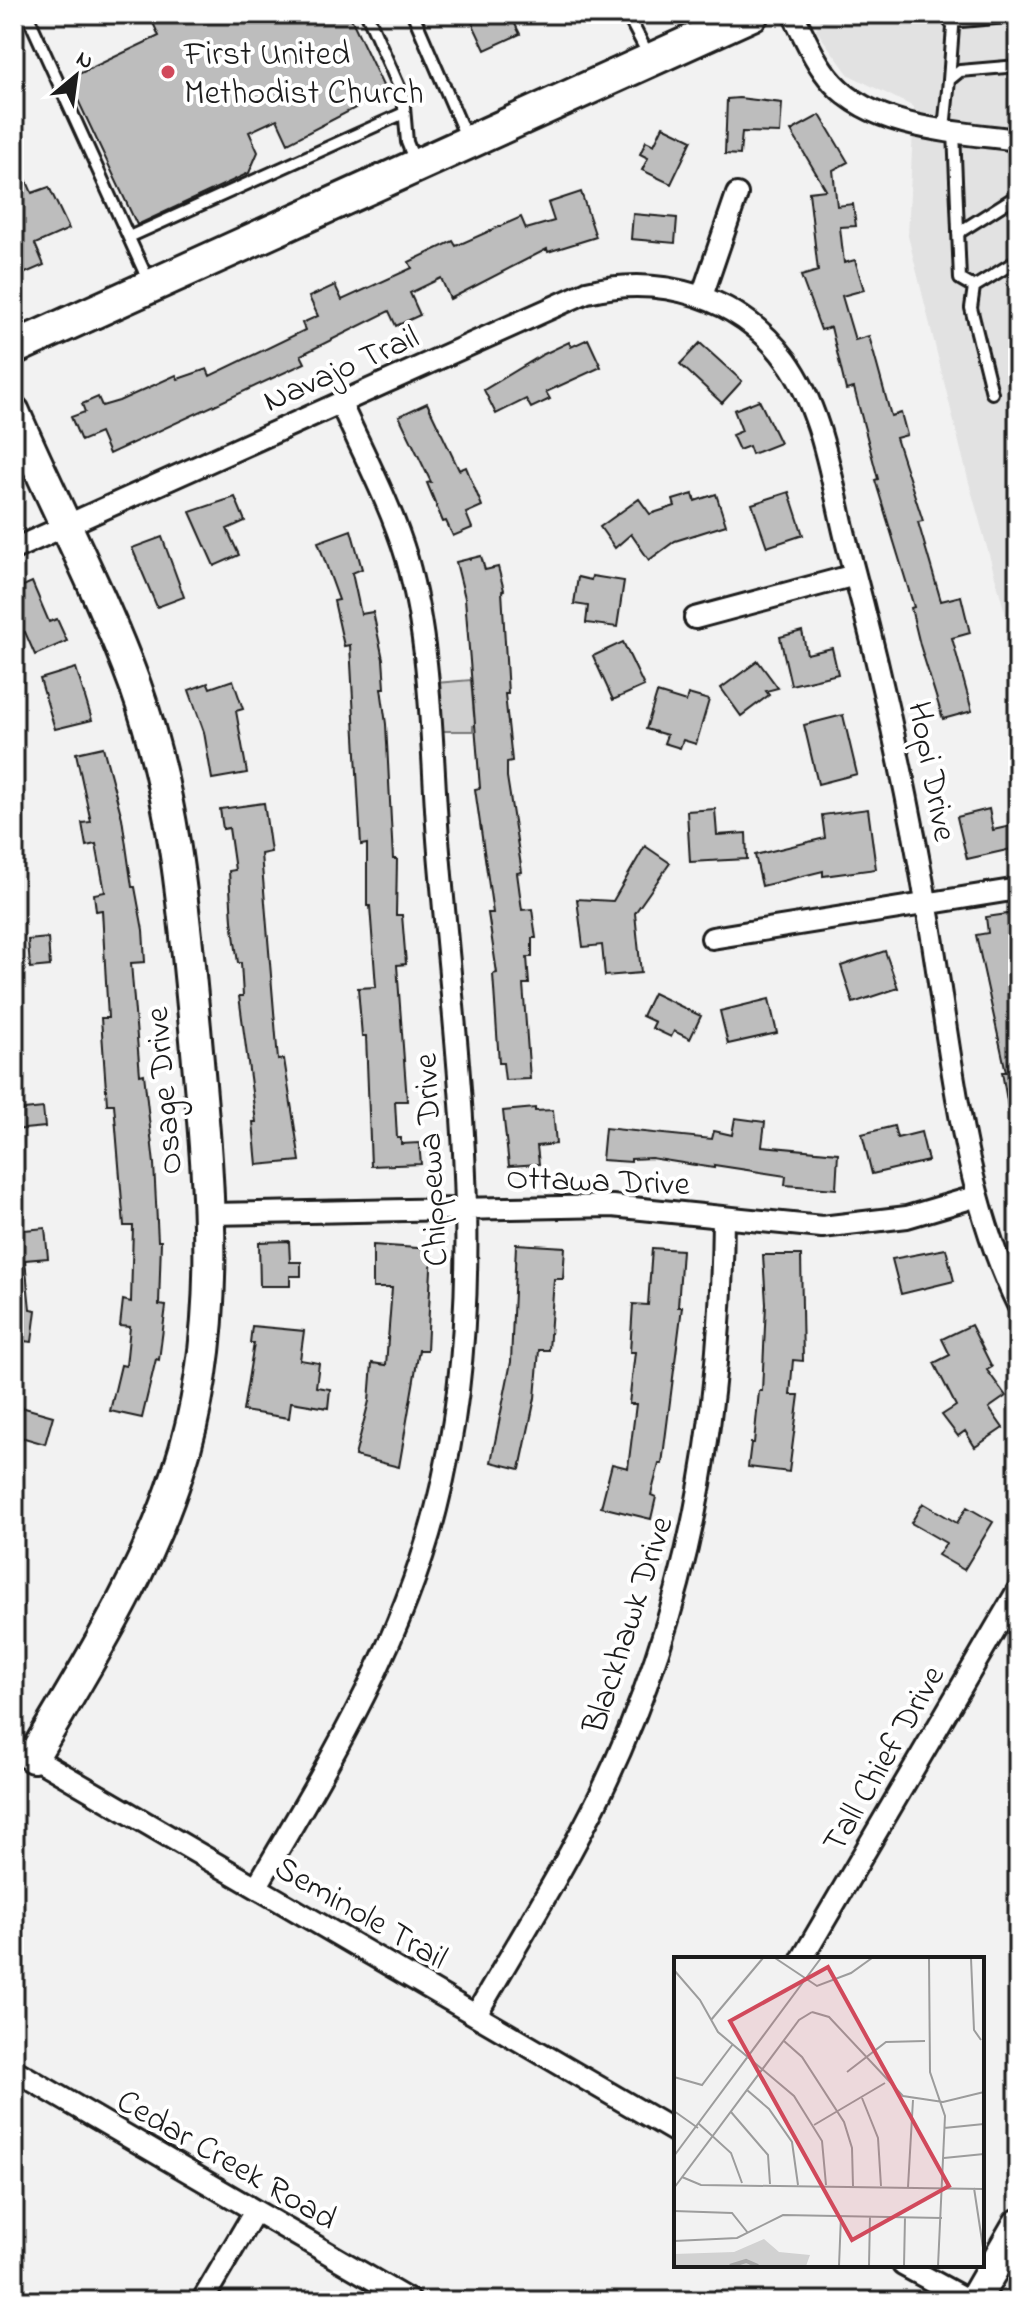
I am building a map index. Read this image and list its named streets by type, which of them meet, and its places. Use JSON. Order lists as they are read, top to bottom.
{
  "streets": {
    "street": [
      "Navajo Trail",
      "Hopi Drive",
      "Osage Drive",
      "Chippewa Drive",
      "Ottawa Drive",
      "Blackhawk Drive",
      "Tall Chief Drive",
      "Seminole Trail",
      "Cedar Creek Road"
    ]
  },
  "crossings": [
    ["Navajo Trail", "Hopi Drive"],
    ["Navajo Trail", "Osage Drive"],
    ["Navajo Trail", "Chippewa Drive"],
    ["Hopi Drive", "Ottawa Drive"],
    ["Osage Drive", "Ottawa Drive"],
    ["Osage Drive", "Seminole Trail"],
    ["Chippewa Drive", "Ottawa Drive"],
    ["Chippewa Drive", "Seminole Trail"],
    ["Ottawa Drive", "Blackhawk Drive"],
    ["Blackhawk Drive", "Seminole Trail"]
  ],
  "places": ["First United Methodist Church"],
  "north": "top right"
}
